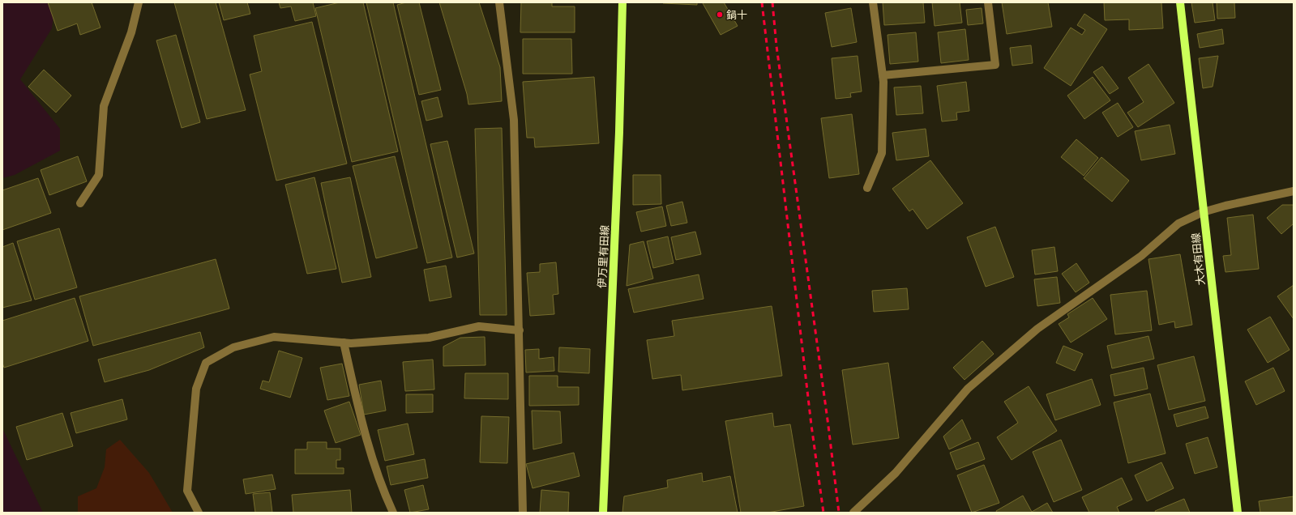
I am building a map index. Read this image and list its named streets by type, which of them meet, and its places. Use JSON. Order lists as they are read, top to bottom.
{
  "streets": {
    "main road": ["伊万里有田線", "大木有田線"]
  },
  "places": ["鍋十"]
}
